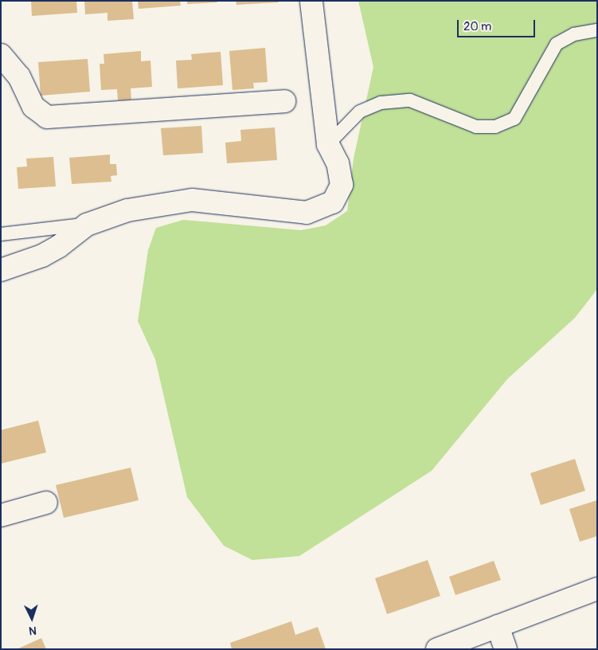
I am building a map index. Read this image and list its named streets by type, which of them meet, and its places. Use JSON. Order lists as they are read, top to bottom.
{
  "scale_bar": "20 m",
  "north": "bottom"
}
